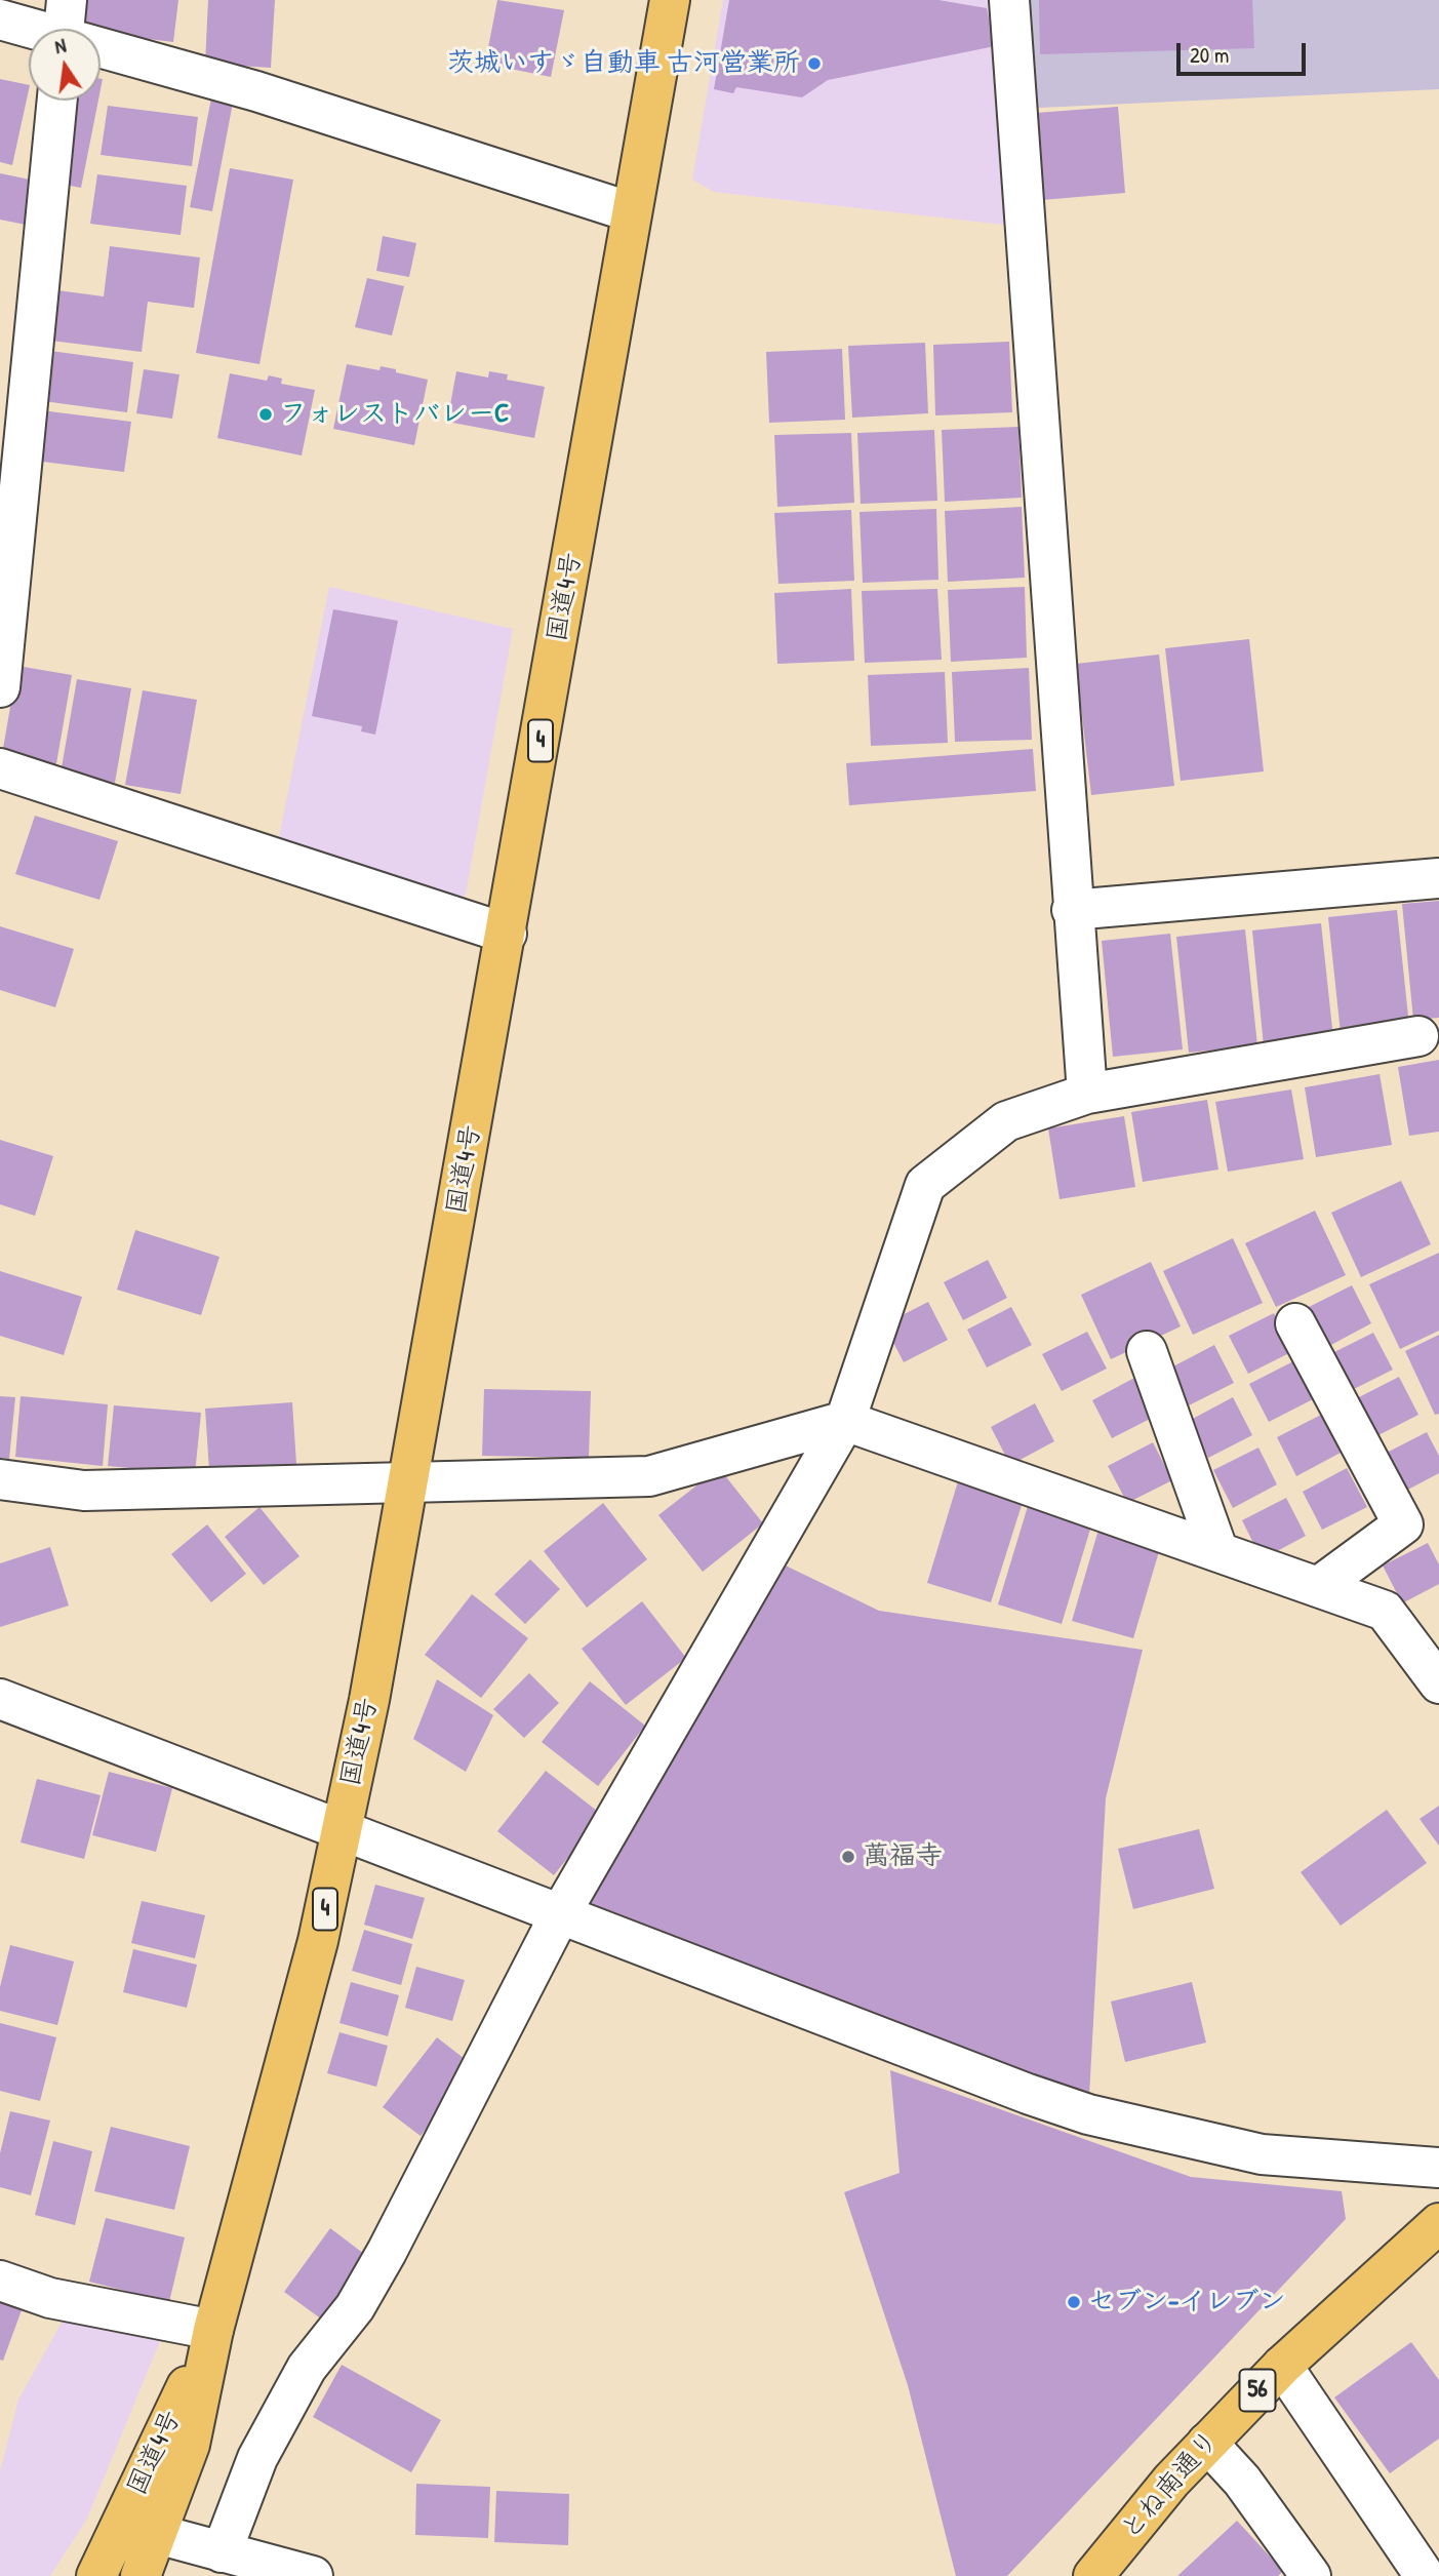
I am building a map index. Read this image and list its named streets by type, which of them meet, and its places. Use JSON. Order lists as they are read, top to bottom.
{
  "streets": {
    "main road": [
      "国道4号",
      "4",
      "56",
      "とね南通り"
    ]
  },
  "places": [
    "茨城いすゞ自動車 古河営業所",
    "フォレストバレーC",
    "萬福寺",
    "セブン-イレブン"
  ],
  "scale_bar": "20 m",
  "north": "top"
}
